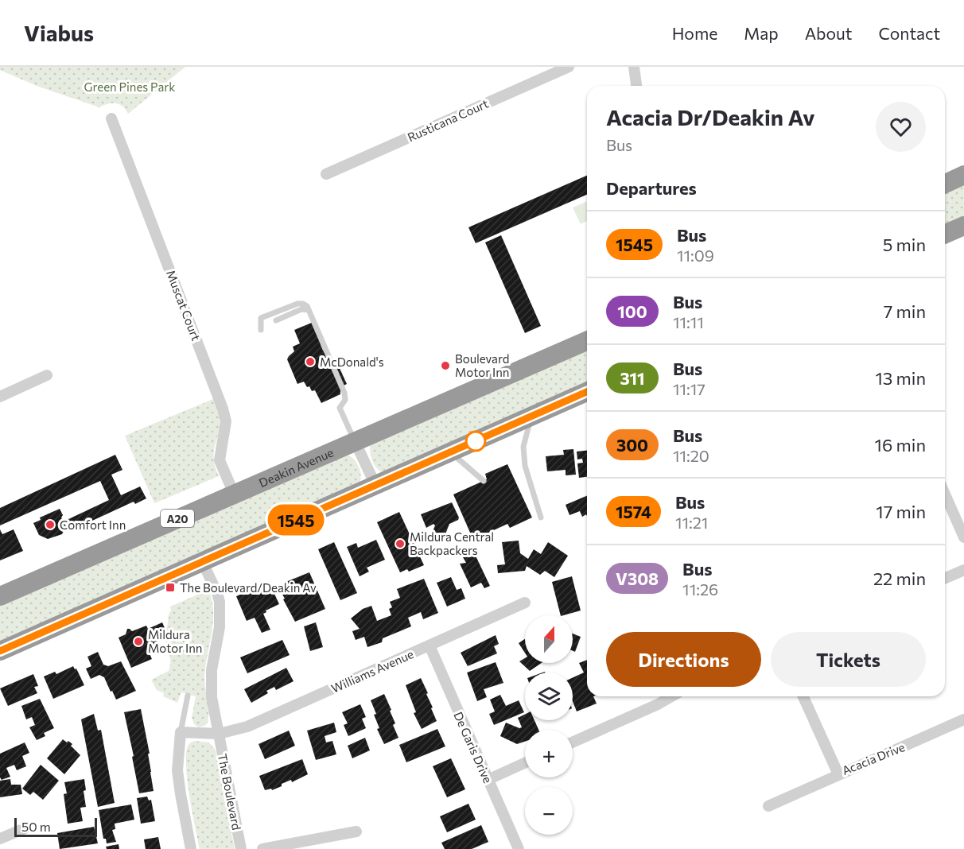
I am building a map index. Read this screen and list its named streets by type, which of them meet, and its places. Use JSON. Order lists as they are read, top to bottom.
{
  "streets": {
    "highway": ["Deakin Avenue", "A20"],
    "street": [
      "Rusticana Court",
      "Muscat Court",
      "Williams Avenue",
      "De Garis Drive",
      "Acacia Drive",
      "The Boulevard"
    ]
  },
  "crossings": [
    ["Muscat Court", "Deakin Avenue"],
    ["Williams Avenue", "De Garis Drive"],
    ["Williams Avenue", "The Boulevard"]
  ],
  "parks": ["Green Pines Park"],
  "places": {
    "other": [
      "McDonald's",
      "Boulevard Motor Inn",
      "Comfort Inn",
      "Mildura Central Backpackers",
      "Mildura Motor Inn"
    ],
    "transit": ["The Boulevard/Deakin Av"]
  },
  "lines": ["bus line 1545"],
  "scale_bar": "50 m",
  "north": "top",
  "page": {
    "header": "Viabus",
    "nav": [
      "Home",
      "Map",
      "About",
      "Contact"
    ],
    "on_map": "1545",
    "heading": [
      ["Acacia Dr/Deakin Av", "Bus"],
      "Departures"
    ],
    "list": [
      {
        "mark": "1545",
        "name": "Bus",
        "note": "11:09",
        "value": "5 min"
      },
      {
        "mark": "100",
        "name": "Bus",
        "note": "11:11",
        "value": "7 min"
      },
      {
        "mark": "311",
        "name": "Bus",
        "note": "11:17",
        "value": "13 min"
      },
      {
        "mark": "300",
        "name": "Bus",
        "note": "11:20",
        "value": "16 min"
      },
      {
        "mark": "1574",
        "name": "Bus",
        "note": "11:21",
        "value": "17 min"
      },
      {
        "mark": "V308",
        "name": "Bus",
        "note": "11:26",
        "value": "22 min"
      }
    ],
    "map_buttons": ["+", "−"],
    "buttons": ["Directions", "Tickets"],
    "scale": "50 m"
  }
}
